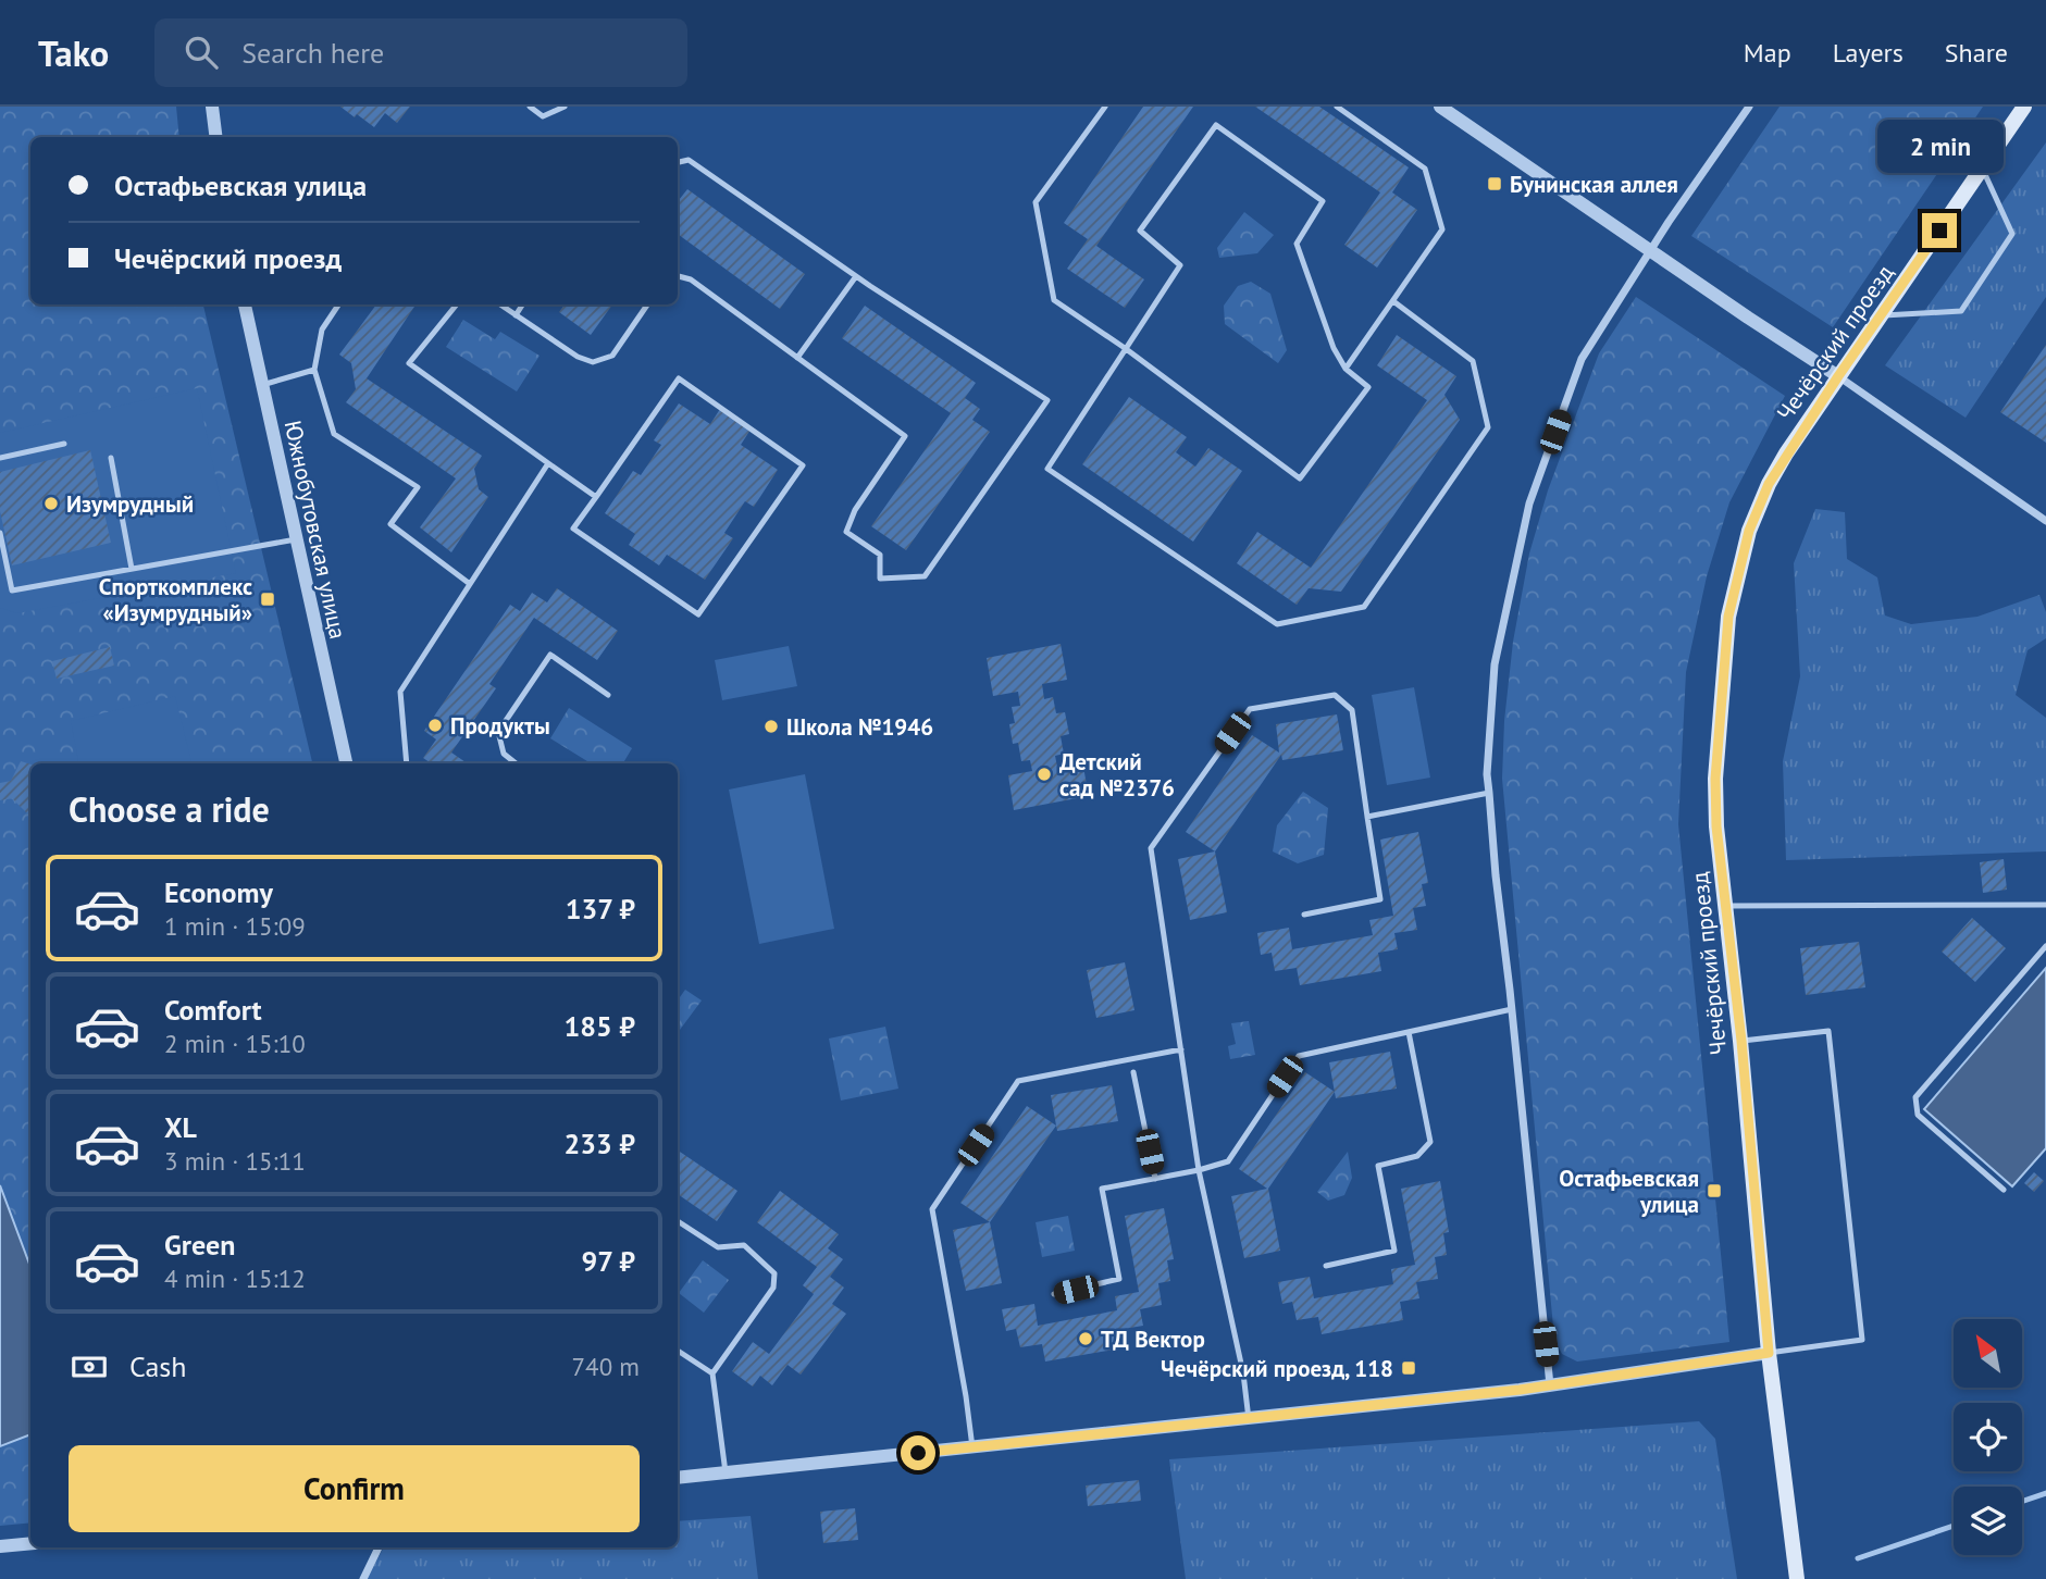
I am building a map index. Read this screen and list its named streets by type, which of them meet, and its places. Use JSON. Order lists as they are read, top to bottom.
{
  "streets": {
    "main road": ["Чечёрский проезд"],
    "street": ["Южнобутовская улица"]
  },
  "places": {
    "transit": [
      "Бунинская аллея",
      "Спорткомплекс «Изумрудный»",
      "Остафьевская улица",
      "Чечёрский проезд, 118"
    ],
    "other": [
      "Изумрудный",
      "Продукты",
      "Школа №1946",
      "Детский сад №2376",
      "ТД Вектор"
    ]
  },
  "north": "top left",
  "page": {
    "header": "Tako",
    "search": "Search here",
    "nav": ["Map", "Layers", "Share"],
    "bubble": "2 min",
    "banner": ["Остафьевская улица", "Чечёрский проезд"],
    "heading": "Choose a ride",
    "list": [
      {
        "name": "Economy",
        "note": "1 min · 15:09",
        "value": "137 ₽"
      },
      {
        "name": "Comfort",
        "note": "2 min · 15:10",
        "value": "185 ₽"
      },
      {
        "name": "XL",
        "note": "3 min · 15:11",
        "value": "233 ₽"
      },
      {
        "name": "Green",
        "note": "4 min · 15:12",
        "value": "97 ₽"
      }
    ],
    "pay": ["Cash", "740 m"],
    "buttons": "Confirm"
  }
}
